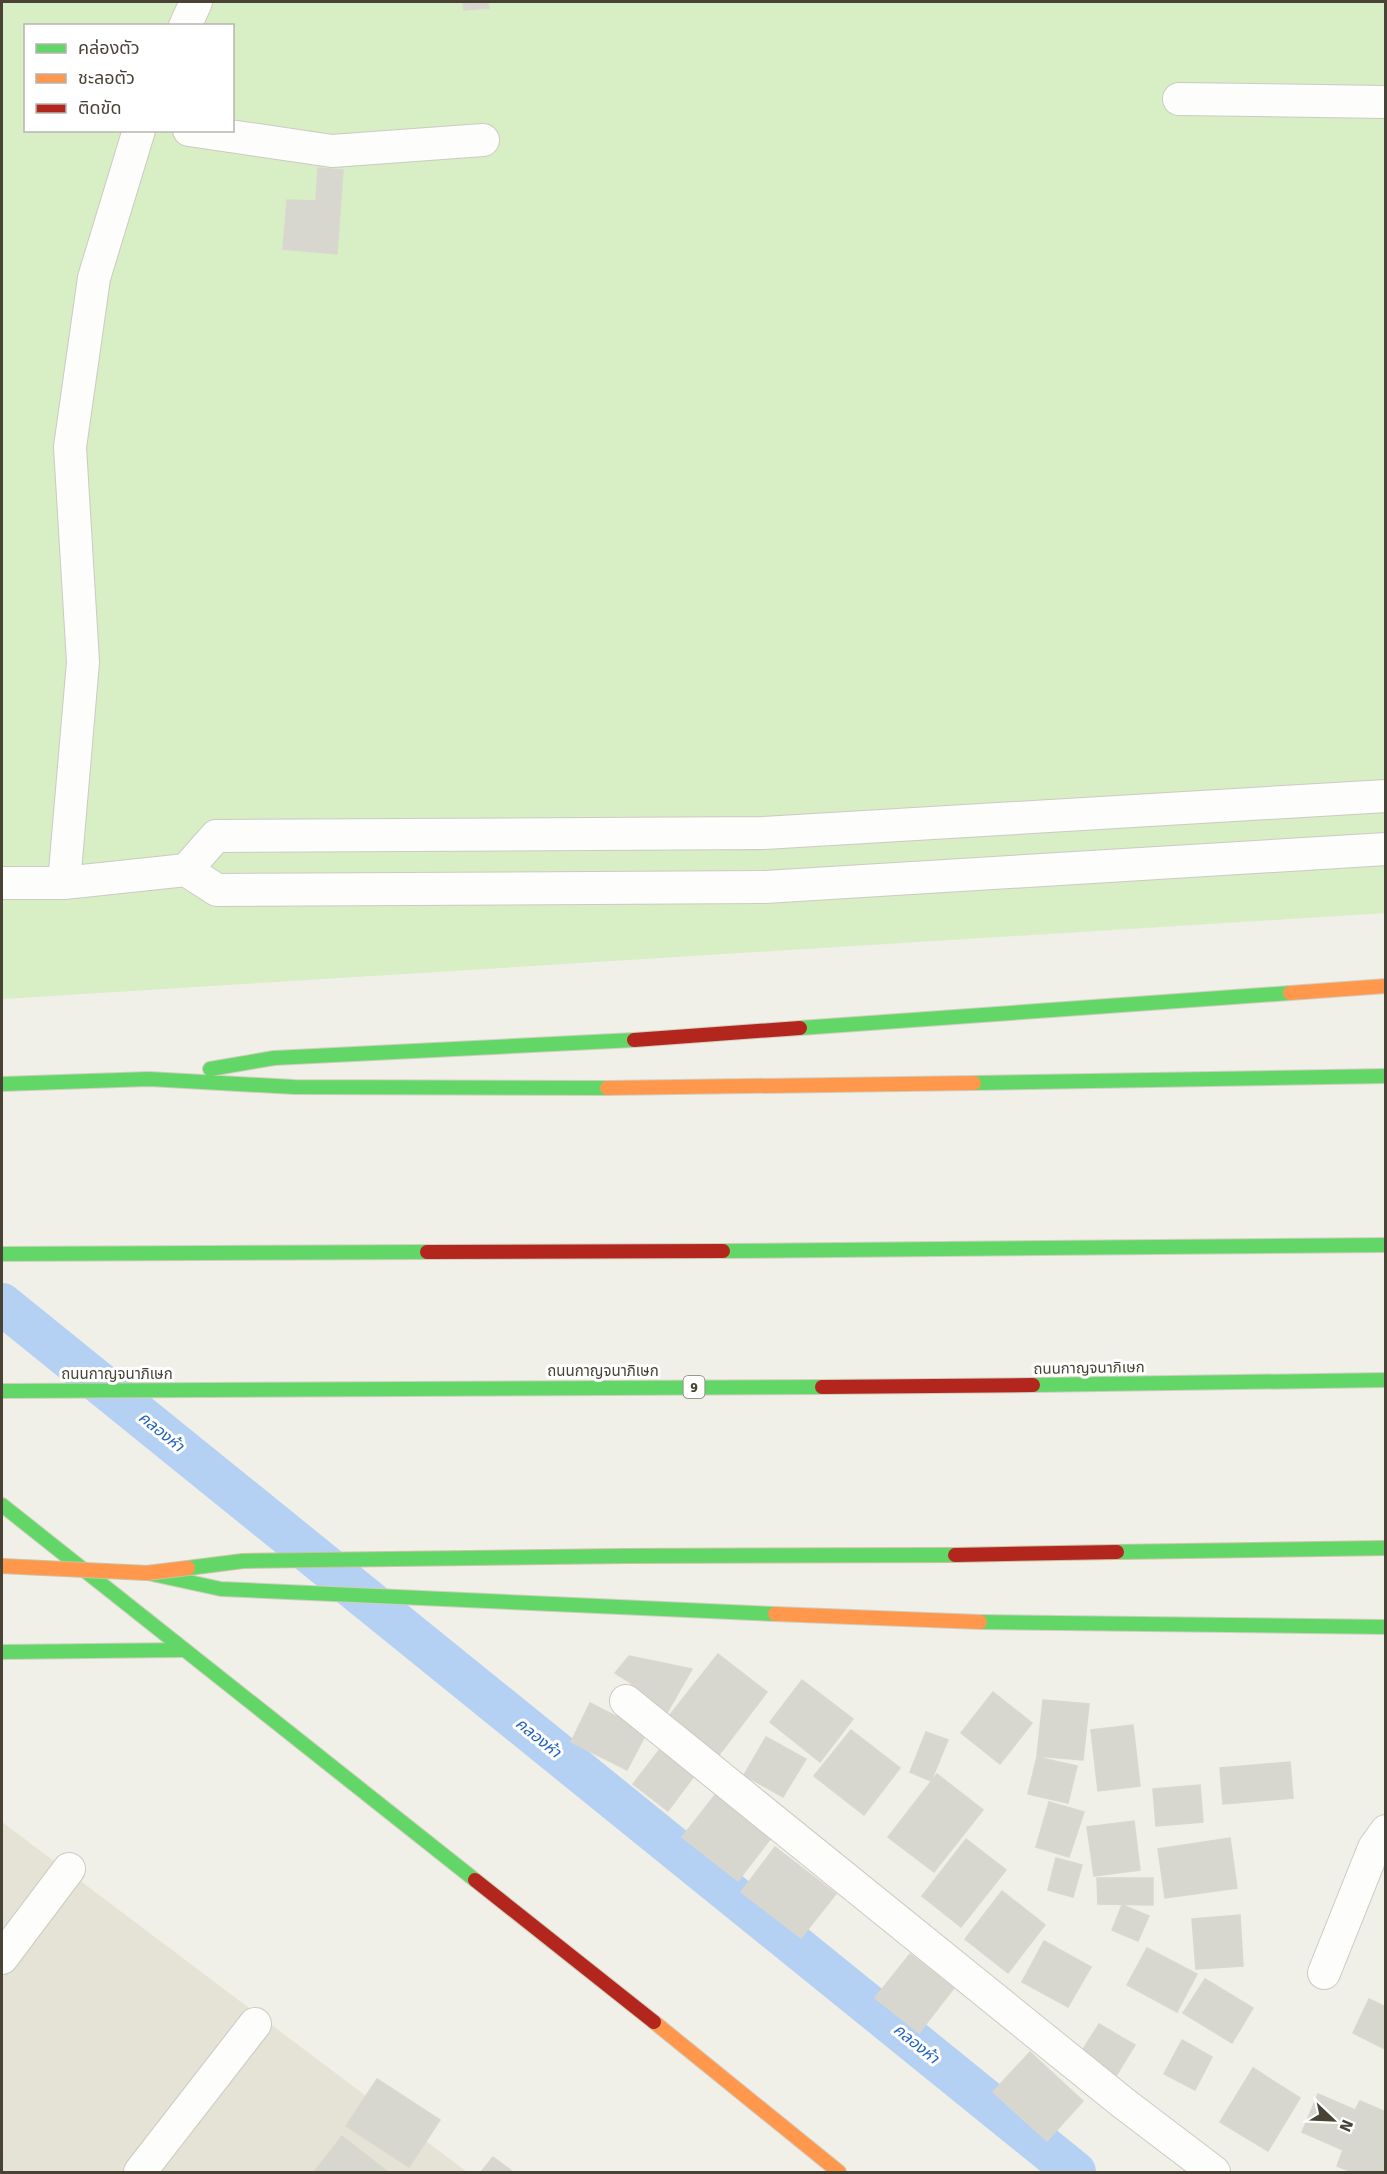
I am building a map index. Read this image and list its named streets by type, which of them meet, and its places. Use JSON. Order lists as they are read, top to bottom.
{
  "streets": {
    "main road": ["ถนนกาญจนาภิเษก", "9"]
  },
  "water": ["คลองห้า"],
  "legend": ["คล่องตัว", "ชะลอตัว", "ติดขัด"],
  "north": "bottom right"
}
